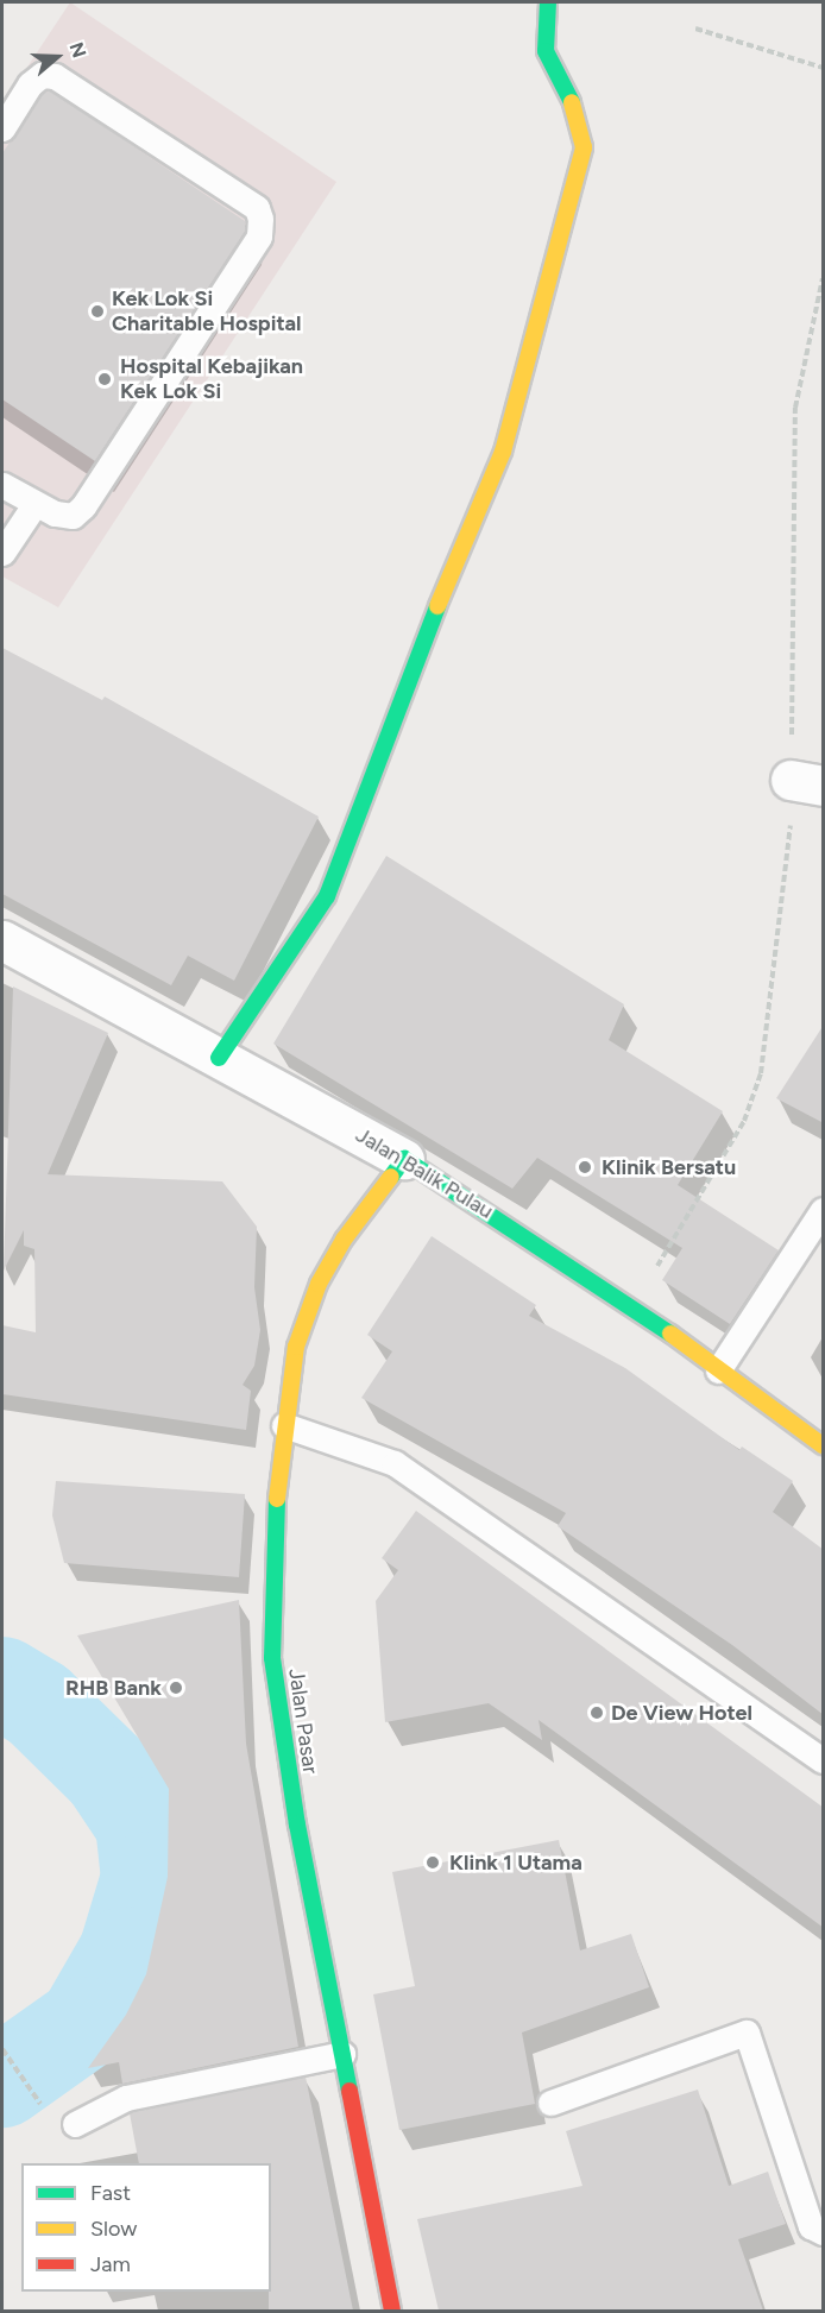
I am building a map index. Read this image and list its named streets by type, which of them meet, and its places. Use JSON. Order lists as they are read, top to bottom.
{
  "streets": {
    "main road": ["Jalan Balik Pulau", "Jalan Pasar"]
  },
  "crossings": [
    ["Jalan Balik Pulau", "Jalan Pasar"]
  ],
  "places": [
    "Kek Lok Si Charitable Hospital",
    "Hospital Kebajikan Kek Lok Si",
    "Klinik Bersatu",
    "RHB Bank",
    "De View Hotel",
    "Klink 1 Utama"
  ],
  "legend": ["Fast", "Slow", "Jam"],
  "north": "right"
}
